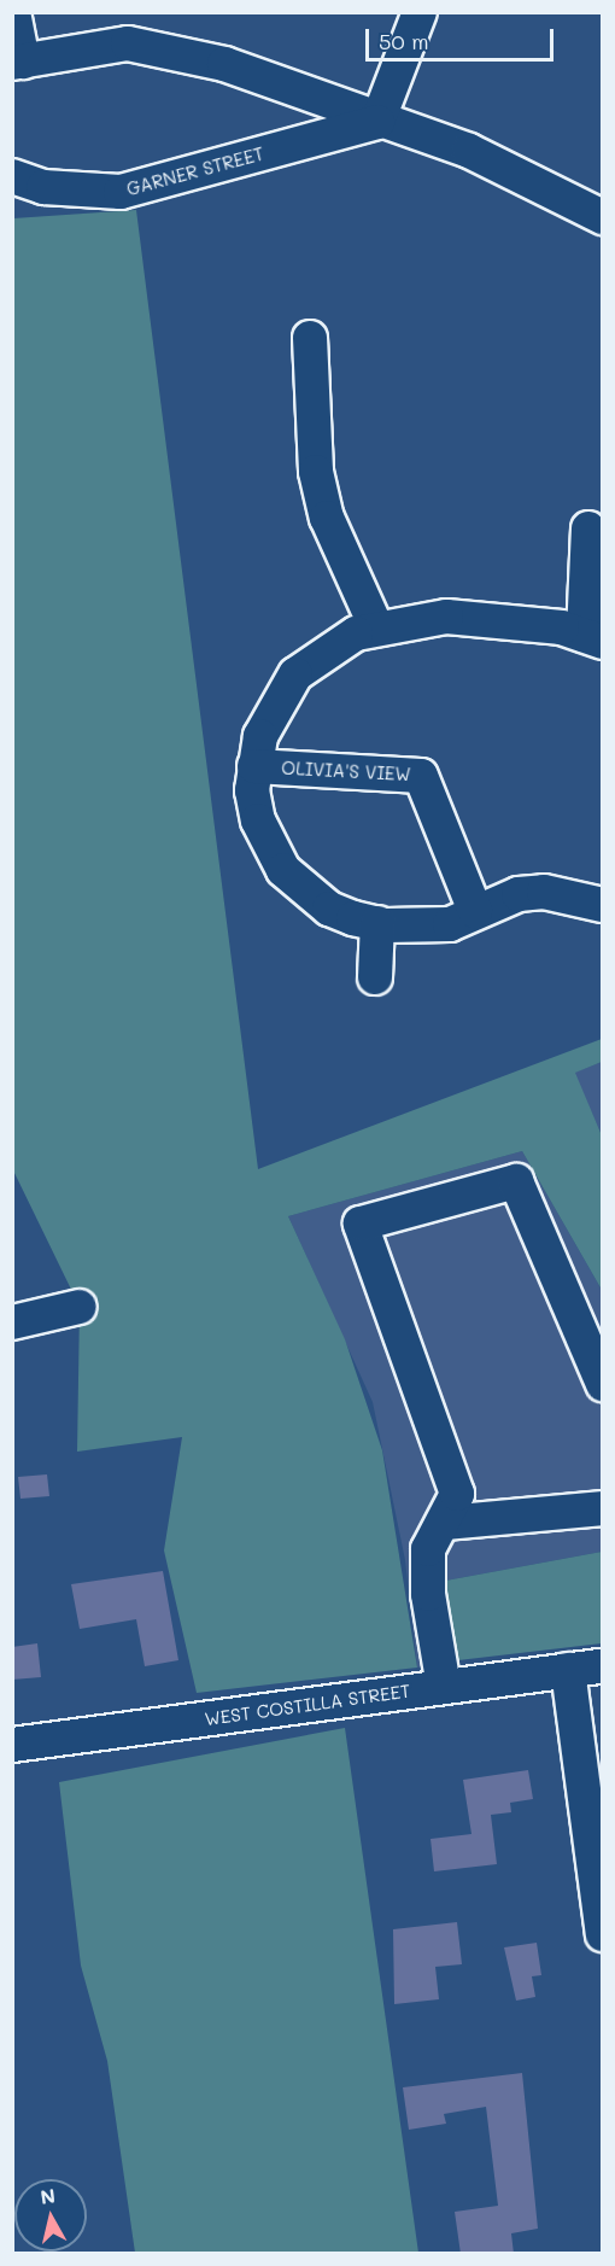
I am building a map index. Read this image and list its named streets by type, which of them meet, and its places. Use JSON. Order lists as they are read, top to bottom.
{
  "streets": {
    "street": ["GARNER STREET", "OLIVIA'S VIEW", "WEST COSTILLA STREET"]
  },
  "scale_bar": "50 m",
  "north": "top"
}
